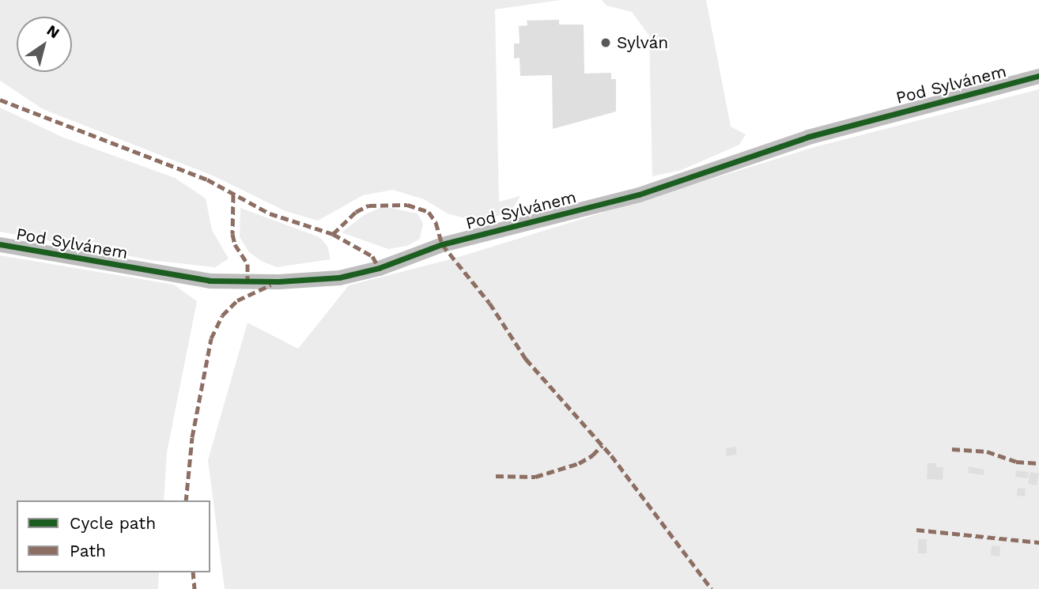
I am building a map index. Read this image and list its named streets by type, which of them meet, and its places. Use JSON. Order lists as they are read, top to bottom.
{
  "streets": {
    "street": ["Pod Sylvánem"]
  },
  "places": ["Sylván"],
  "legend": ["Cycle path", "Path"],
  "north": "top right"
}
